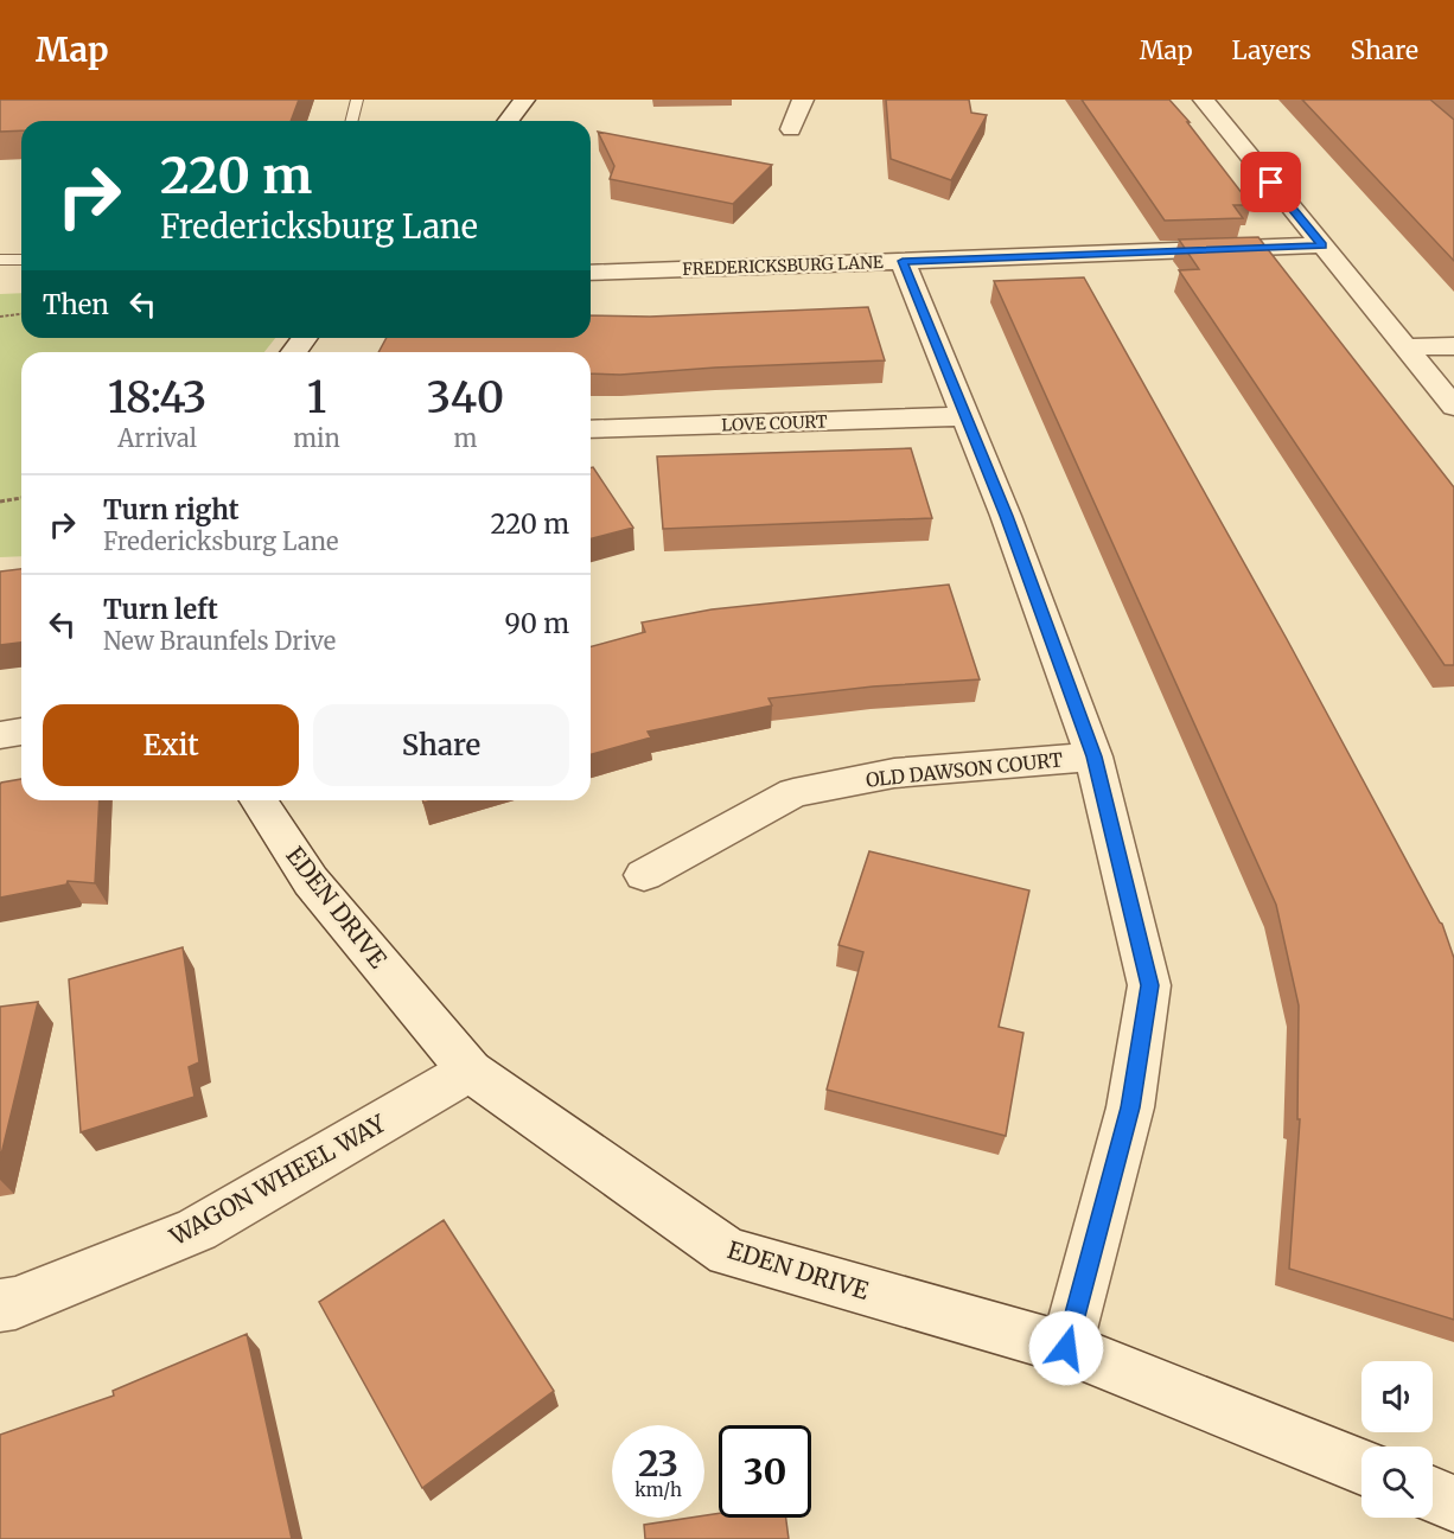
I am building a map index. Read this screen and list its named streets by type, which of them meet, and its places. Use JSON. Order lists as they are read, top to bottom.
{
  "streets": {
    "street": [
      "FREDERICKSBURG LANE",
      "LOVE COURT",
      "OLD DAWSON COURT",
      "EDEN DRIVE",
      "WAGON WHEEL WAY"
    ]
  },
  "crossings": [
    ["EDEN DRIVE", "WAGON WHEEL WAY"]
  ],
  "page": {
    "header": "Map",
    "nav": ["Map", "Layers", "Share"],
    "turn": ["220 m", "Fredericksburg Lane"],
    "then": "Then",
    "eta": [
      "18:43",
      "Arrival",
      "1",
      "min",
      "340",
      "m"
    ],
    "list": [
      {
        "name": "Turn right",
        "note": "Fredericksburg Lane",
        "value": "220 m"
      },
      {
        "name": "Turn left",
        "note": "New Braunfels Drive",
        "value": "90 m"
      }
    ],
    "buttons": ["Exit", "Share"],
    "speed": "23 km/h",
    "limit": "30"
  }
}
